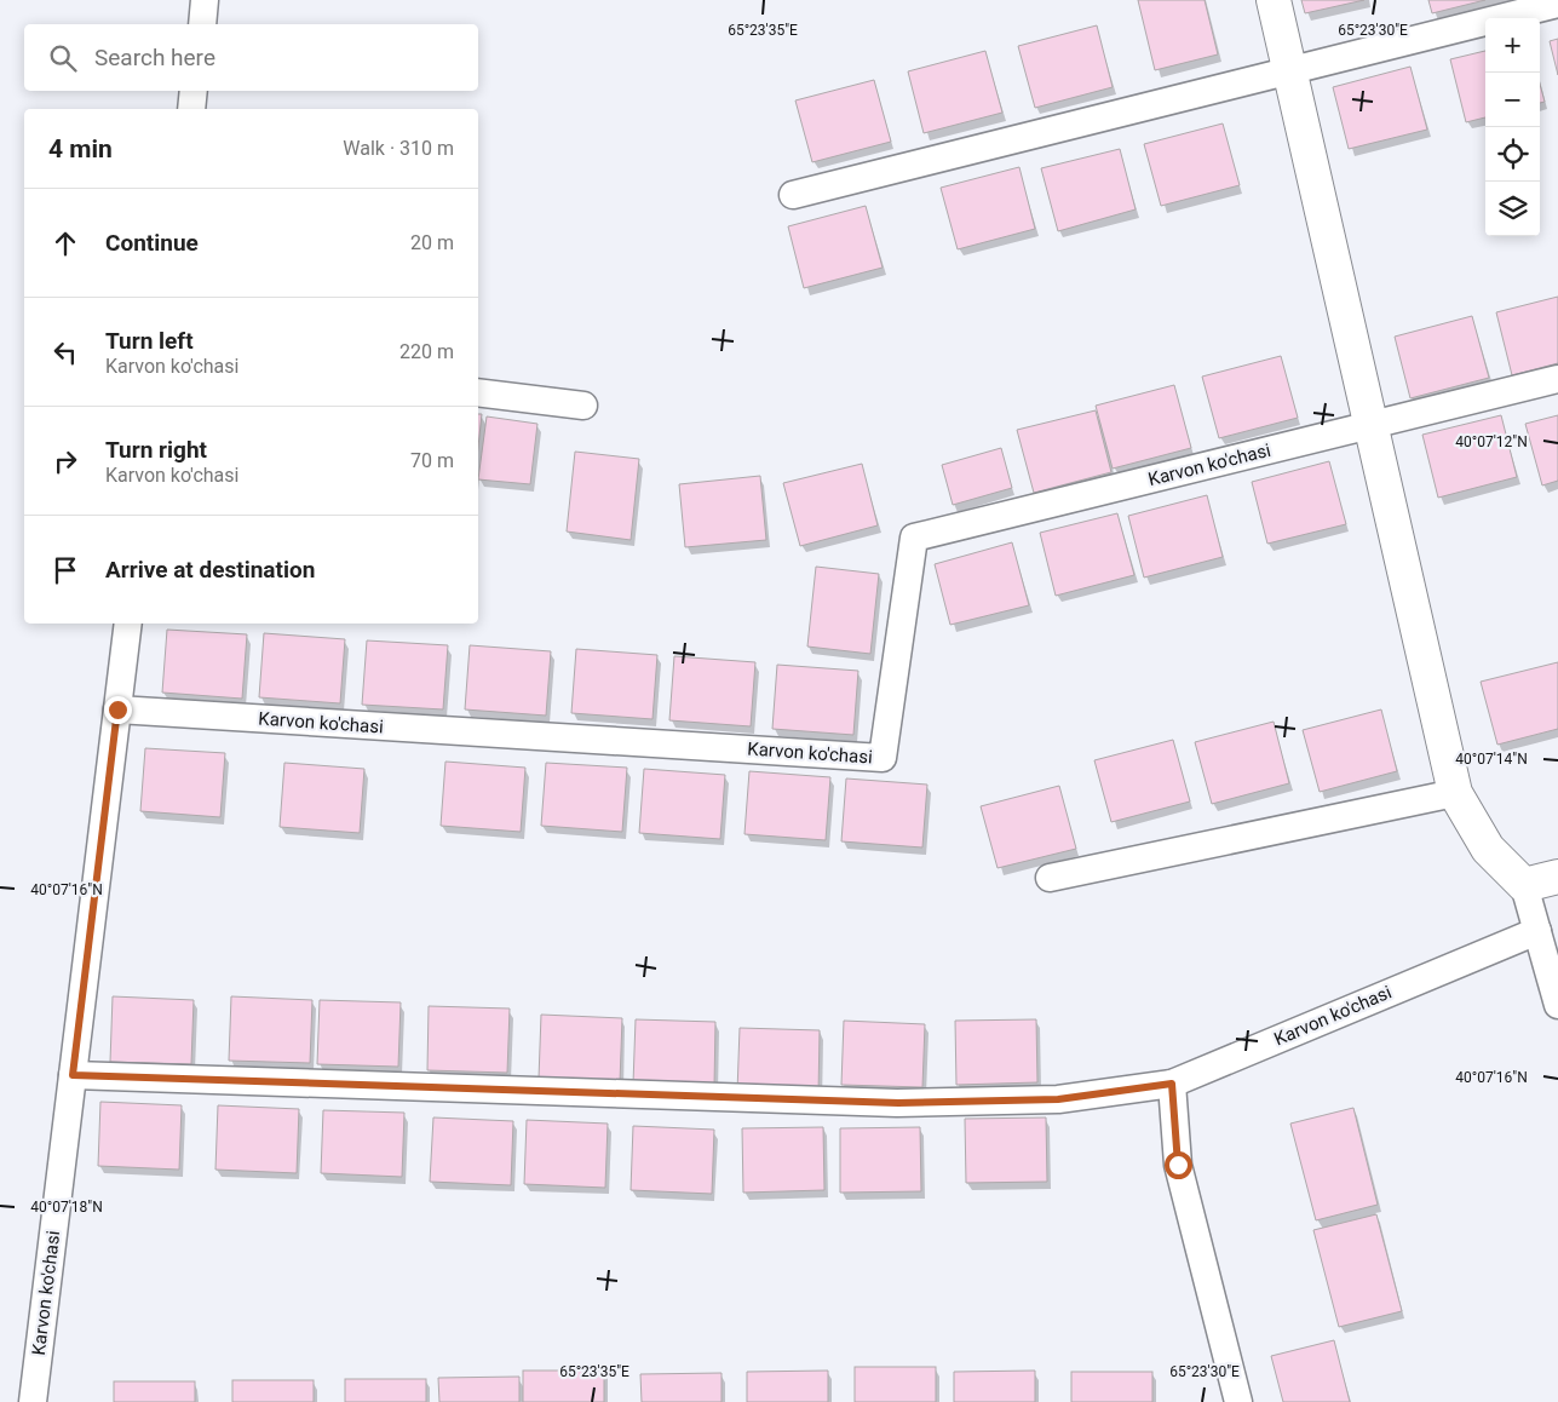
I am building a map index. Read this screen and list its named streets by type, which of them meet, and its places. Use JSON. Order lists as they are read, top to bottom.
{
  "streets": {
    "street": ["Karvon ko'chasi"]
  },
  "page": {
    "map_buttons": ["+", "−"],
    "search": "Search here",
    "heading": ["4 min", "Walk · 310 m"],
    "list": [
      ["Continue", "20 m"],
      ["Turn left", "Karvon ko'chasi", "220 m"],
      ["Turn right", "Karvon ko'chasi", "70 m"],
      "Arrive at destination"
    ]
  },
  "coordinates": [
    "65°23'35\"E",
    "65°23'30\"E",
    "40°07'12\"N",
    "40°07'14\"N",
    "40°07'16\"N",
    "40°07'18\"N"
  ]
}
